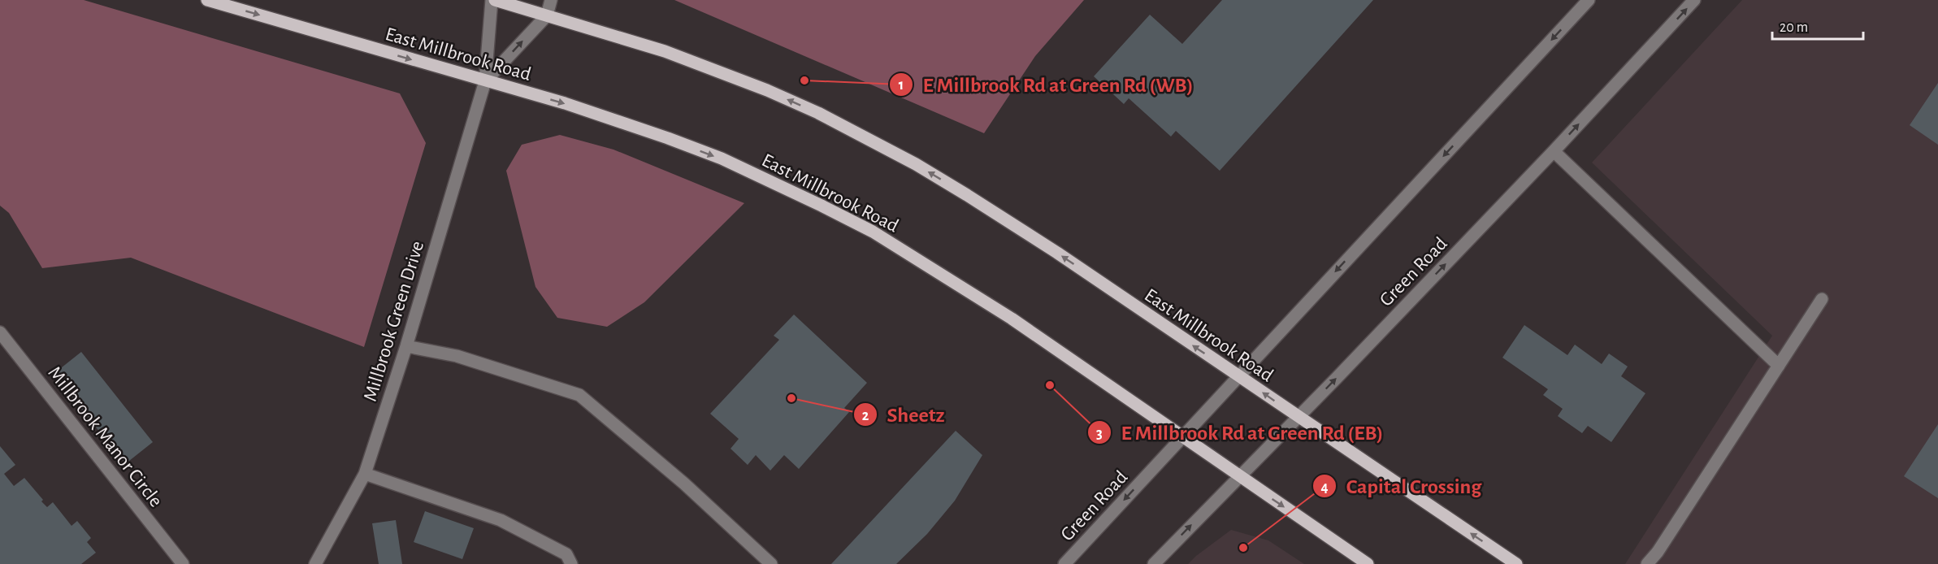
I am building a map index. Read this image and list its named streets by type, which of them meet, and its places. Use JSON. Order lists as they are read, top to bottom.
{
  "streets": {
    "main road": ["East Millbrook Road"],
    "street": ["Green Road", "Millbrook Green Drive", "Millbrook Manor Circle"]
  },
  "crossings": [
    ["East Millbrook Road", "Green Road"],
    ["East Millbrook Road", "Millbrook Green Drive"]
  ],
  "places": [
    "E Millbrook Rd at Green Rd (WB)",
    "E Millbrook Rd at Green Rd (EB)",
    "Sheetz",
    "Capital Crossing"
  ],
  "scale_bar": "20 m"
}
